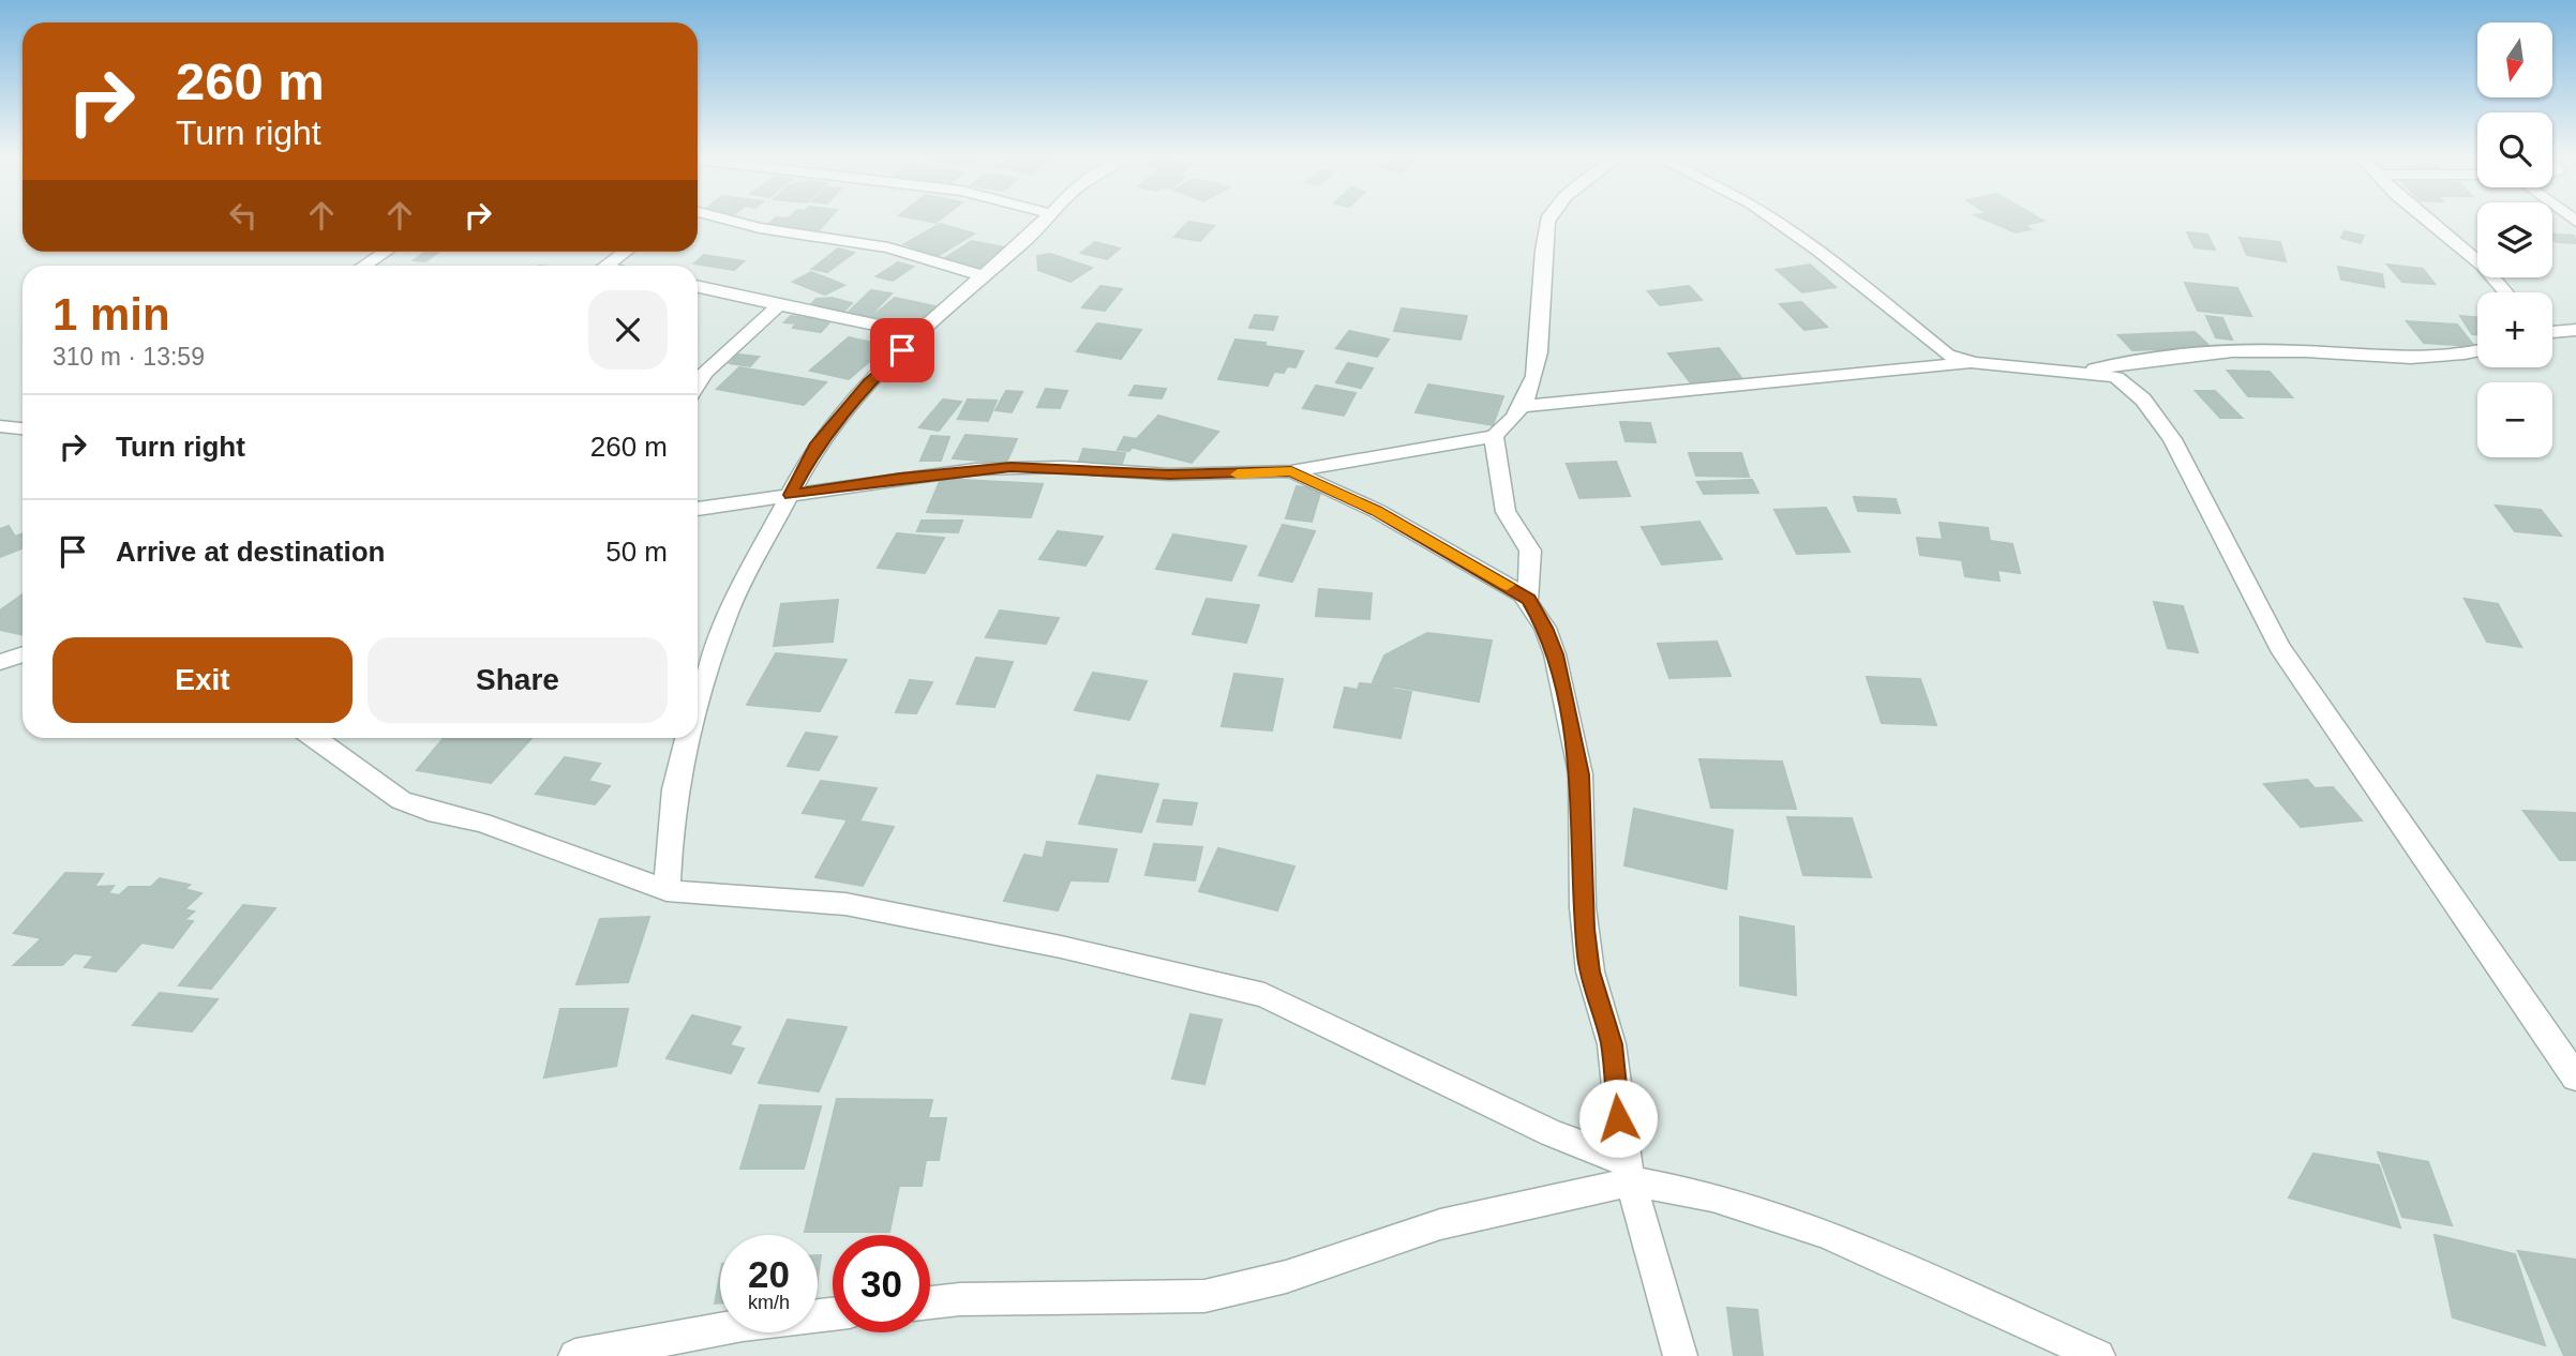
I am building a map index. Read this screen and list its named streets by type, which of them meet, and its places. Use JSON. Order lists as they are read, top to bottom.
{
  "north": "bottom",
  "page": {
    "map_buttons": ["+", "−"],
    "turn": ["260 m", "Turn right"],
    "heading": ["1 min", "310 m · 13:59"],
    "list": [
      {
        "name": "Turn right",
        "value": "260 m"
      },
      {
        "name": "Arrive at destination",
        "value": "50 m"
      }
    ],
    "buttons": ["Exit", "Share"],
    "speed": "20 km/h",
    "limit": "30"
  }
}
